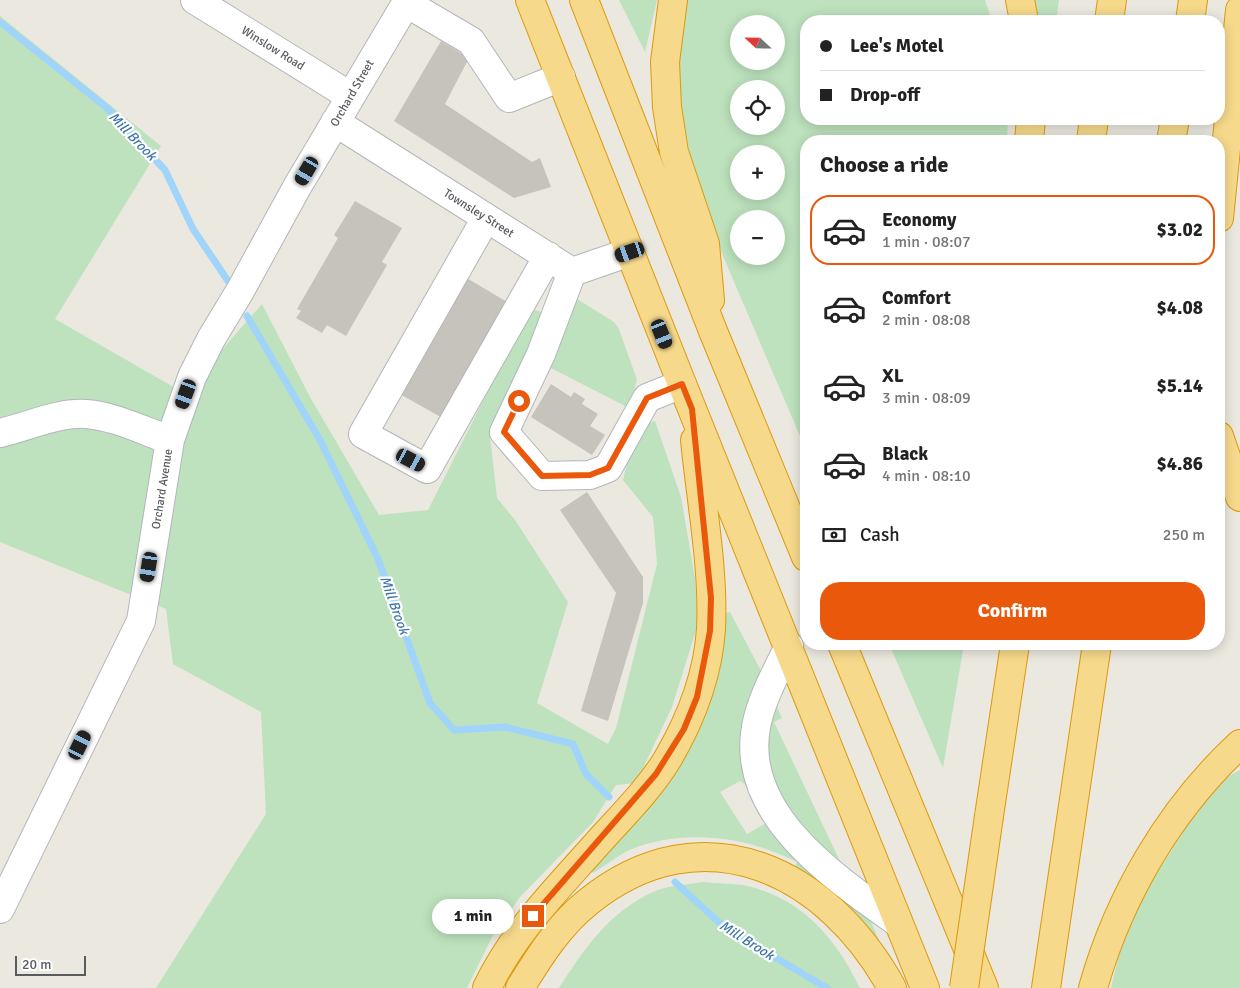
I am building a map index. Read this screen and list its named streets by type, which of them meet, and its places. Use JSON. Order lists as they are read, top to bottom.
{
  "streets": {
    "street": [
      "Winslow Road",
      "Orchard Street",
      "Townsley Street",
      "Orchard Avenue"
    ]
  },
  "crossings": [
    ["Winslow Road", "Orchard Street"],
    ["Orchard Street", "Townsley Street"],
    ["Orchard Street", "Orchard Avenue"]
  ],
  "water": ["Mill Brook"],
  "scale_bar": "20 m",
  "north": "left",
  "page": {
    "map_buttons": ["+", "−"],
    "banner": ["Lee's Motel", "Drop-off"],
    "heading": "Choose a ride",
    "list": [
      {
        "name": "Economy",
        "note": "1 min · 08:07",
        "value": "$3.02"
      },
      {
        "name": "Comfort",
        "note": "2 min · 08:08",
        "value": "$4.08"
      },
      {
        "name": "XL",
        "note": "3 min · 08:09",
        "value": "$5.14"
      },
      {
        "name": "Black",
        "note": "4 min · 08:10",
        "value": "$4.86"
      }
    ],
    "pay": ["Cash", "250 m"],
    "buttons": "Confirm",
    "bubble": "1 min",
    "scale": "20 m"
  }
}
